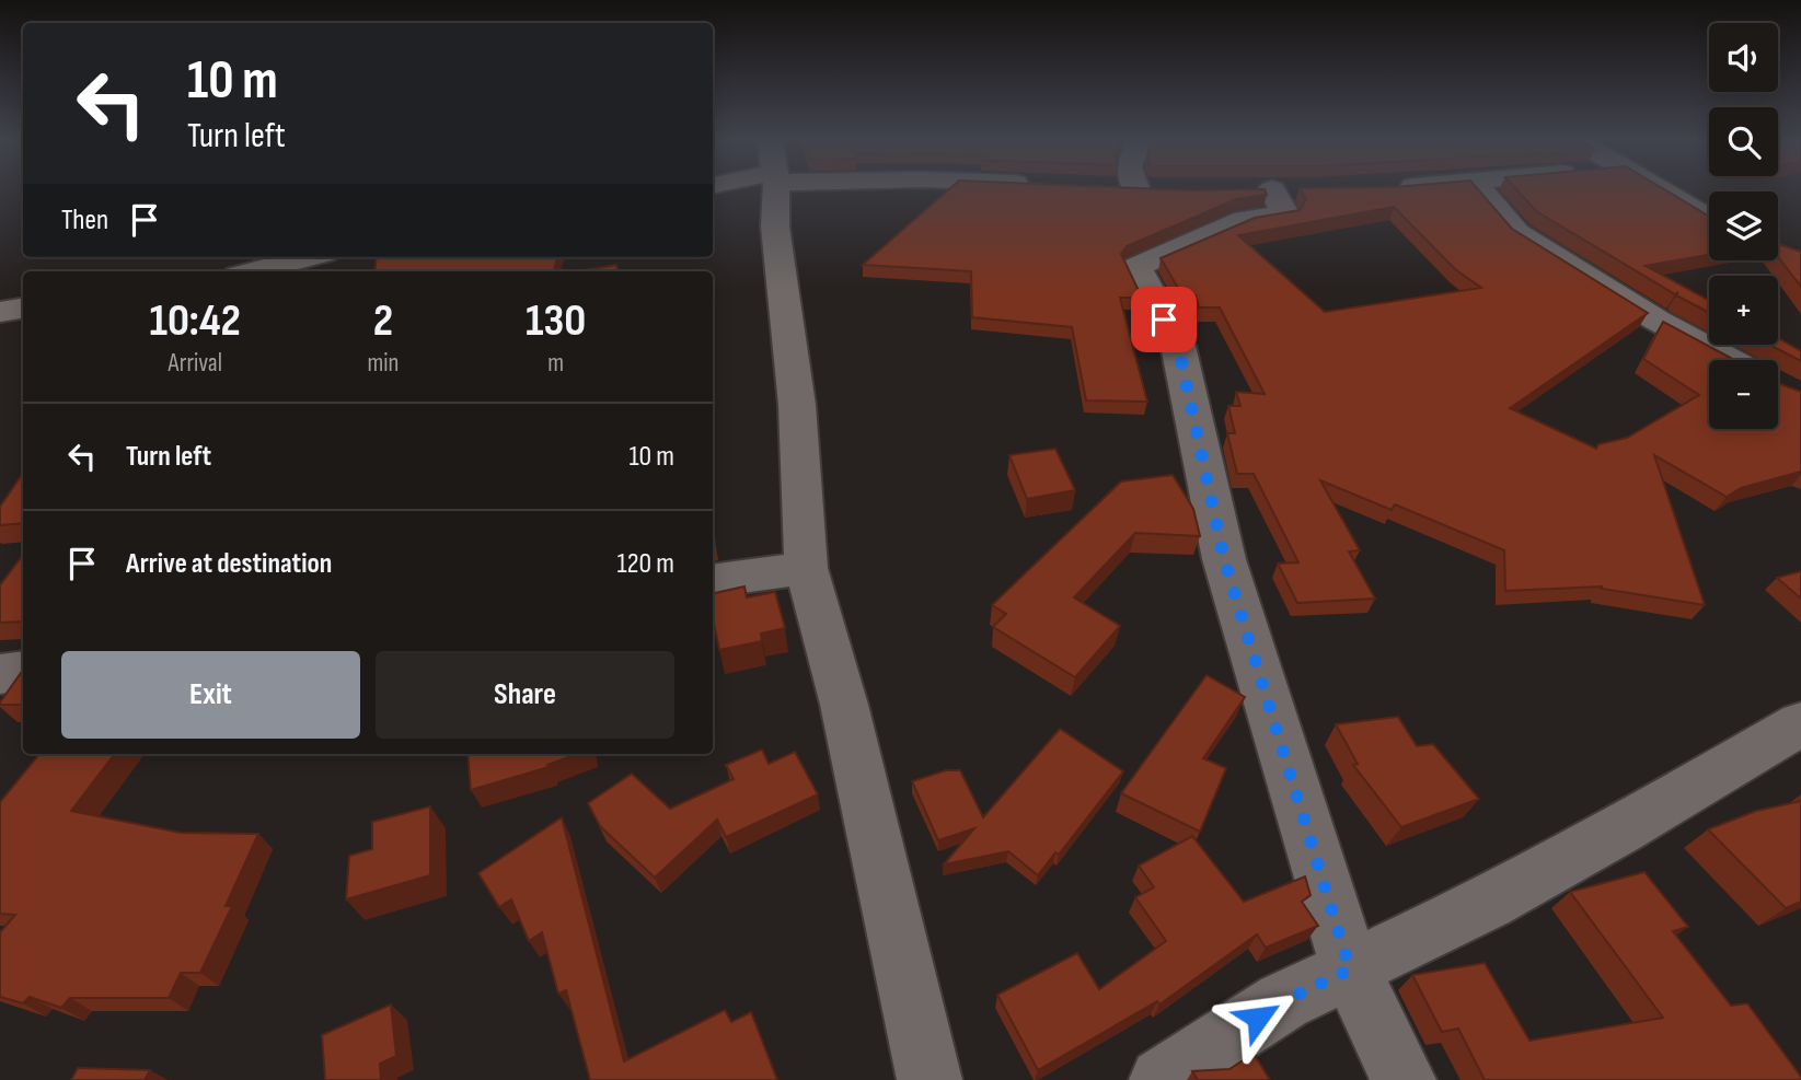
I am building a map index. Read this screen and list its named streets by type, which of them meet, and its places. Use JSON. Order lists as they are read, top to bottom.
{
  "page": {
    "map_buttons": ["+", "−"],
    "turn": ["10 m", "Turn left"],
    "then": "Then",
    "eta": [
      "10:42",
      "Arrival",
      "2",
      "min",
      "130",
      "m"
    ],
    "list": [
      {
        "name": "Turn left",
        "value": "10 m"
      },
      {
        "name": "Arrive at destination",
        "value": "120 m"
      }
    ],
    "buttons": ["Exit", "Share"]
  }
}
